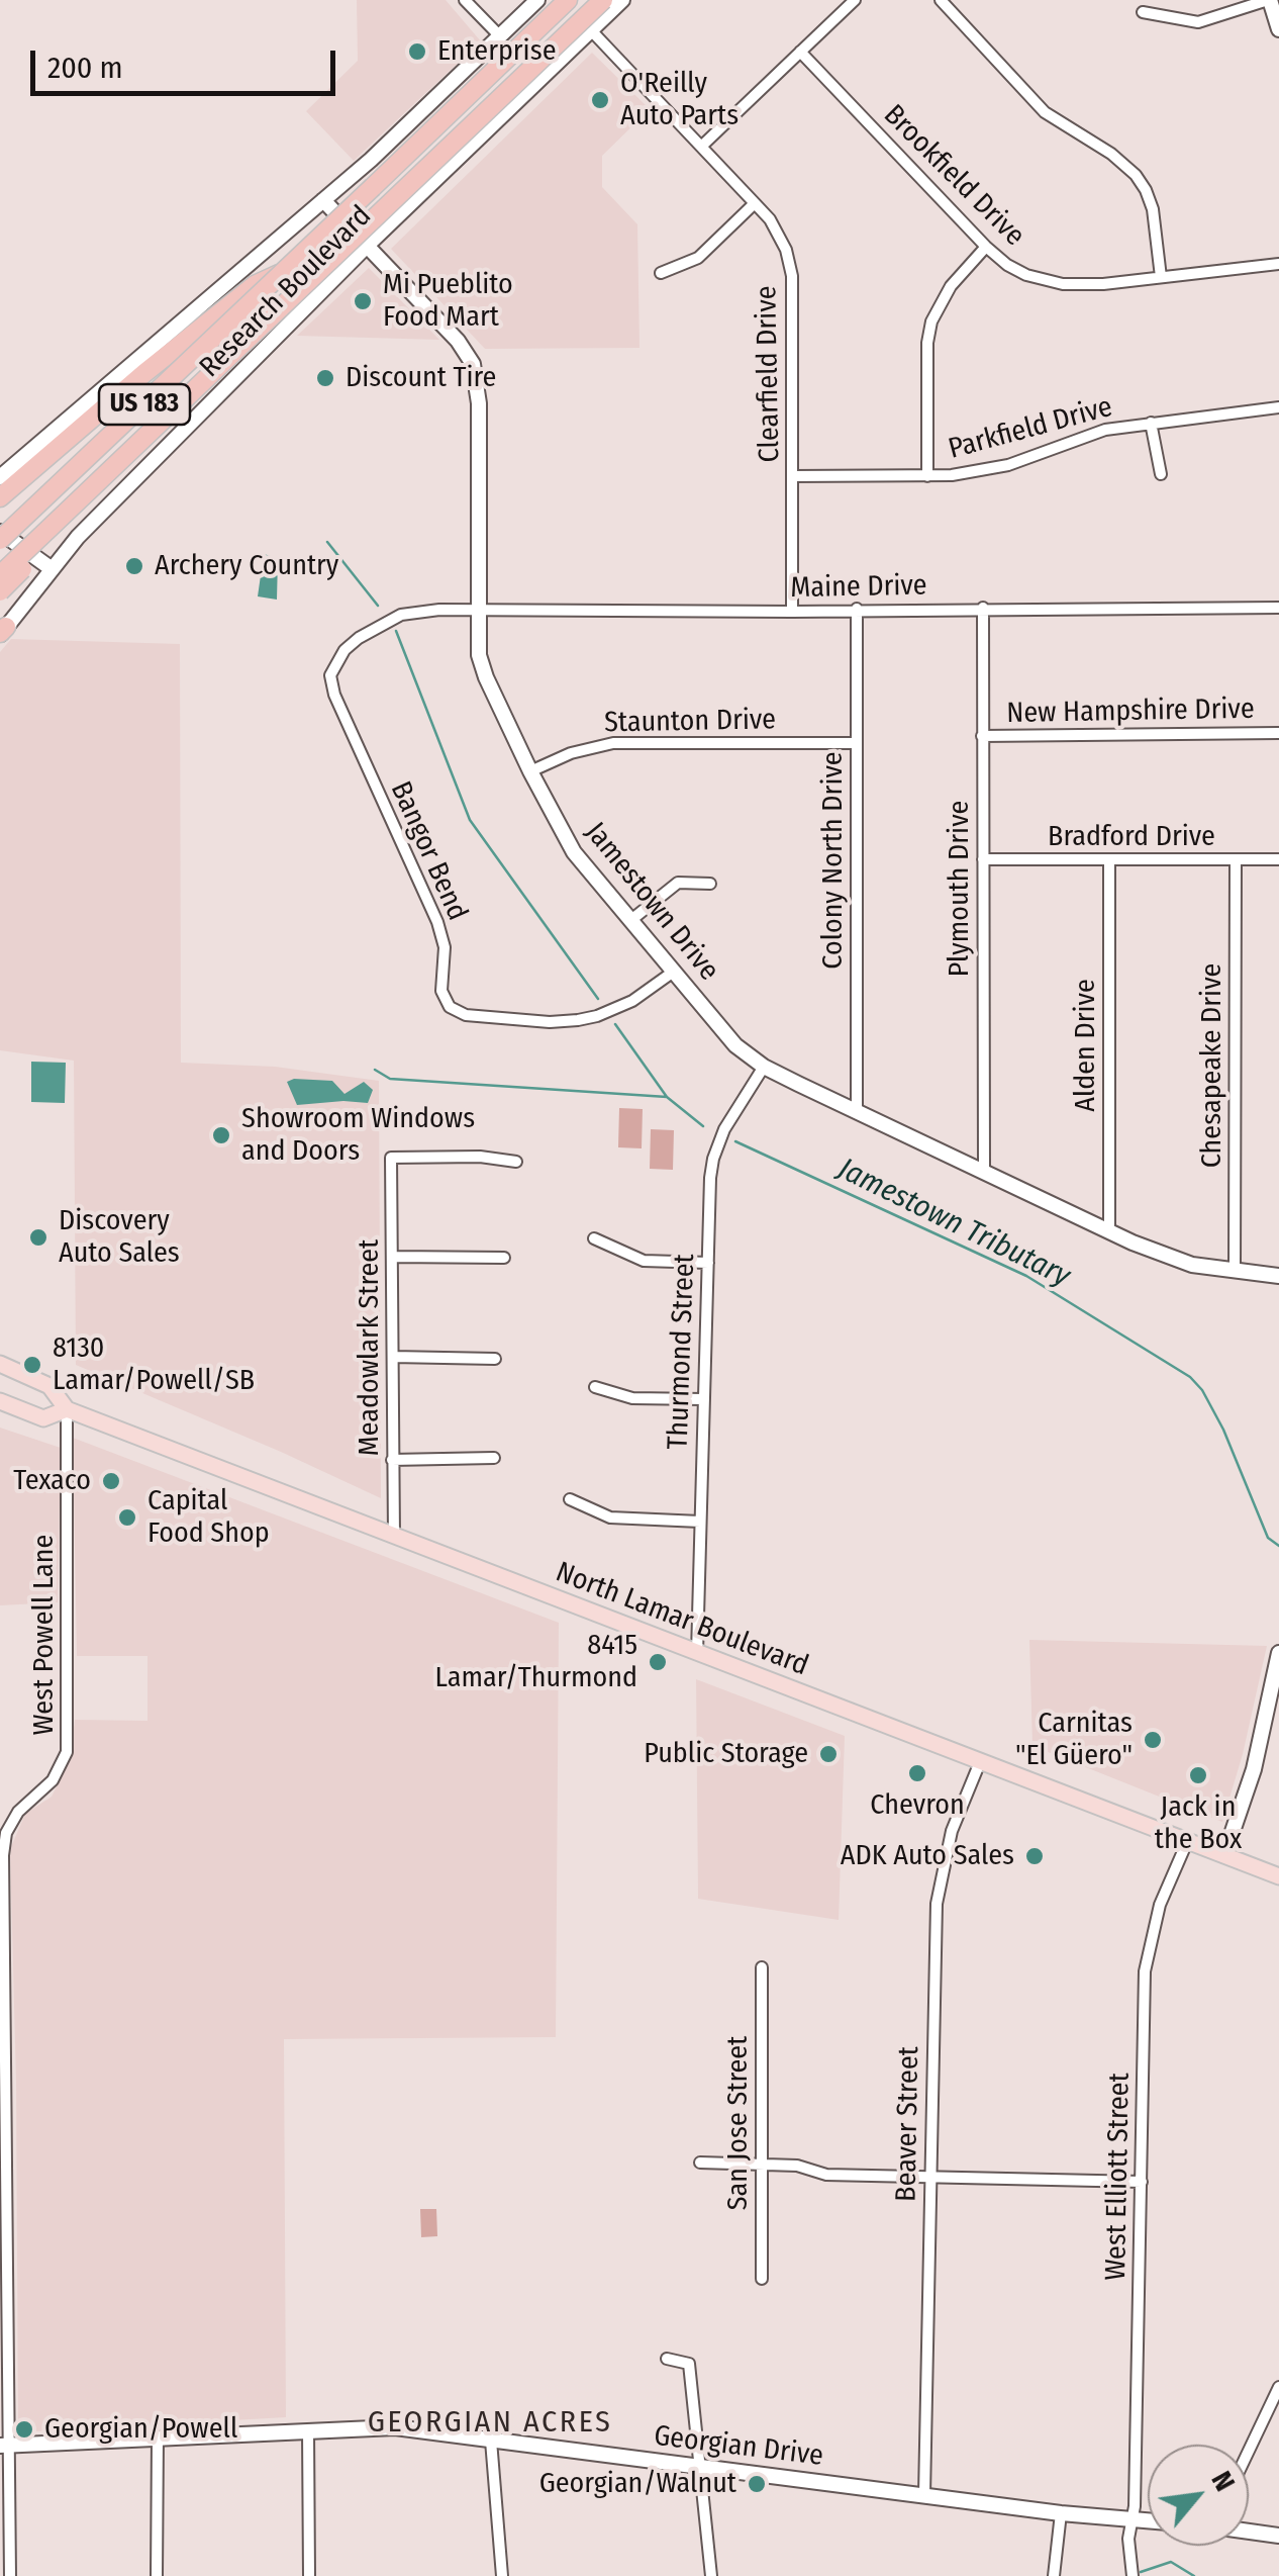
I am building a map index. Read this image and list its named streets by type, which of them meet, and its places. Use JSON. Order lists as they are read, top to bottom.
{
  "streets": {
    "highway": ["US 183"],
    "main road": ["North Lamar Boulevard"],
    "street": [
      "Brookfield Drive",
      "Research Boulevard",
      "Clearfield Drive",
      "Parkfield Drive",
      "Maine Drive",
      "New Hampshire Drive",
      "Staunton Drive",
      "Bradford Drive",
      "Bangor Bend",
      "Colony North Drive",
      "Plymouth Drive",
      "Jamestown Drive",
      "Alden Drive",
      "Chesapeake Drive",
      "Meadowlark Street",
      "Thurmond Street",
      "West Powell Lane",
      "San Jose Street",
      "Beaver Street",
      "West Elliott Street",
      "Georgian Drive"
    ]
  },
  "crossings": [
    ["Research Boulevard", "Clearfield Drive"],
    ["Research Boulevard", "Jamestown Drive"],
    ["Clearfield Drive", "Parkfield Drive"],
    ["Clearfield Drive", "Maine Drive"],
    ["Maine Drive", "Bangor Bend"],
    ["Maine Drive", "Colony North Drive"],
    ["Maine Drive", "Plymouth Drive"],
    ["Maine Drive", "Jamestown Drive"],
    ["New Hampshire Drive", "Plymouth Drive"],
    ["Staunton Drive", "Colony North Drive"],
    ["Staunton Drive", "Jamestown Drive"],
    ["Bradford Drive", "Plymouth Drive"],
    ["Bradford Drive", "Alden Drive"],
    ["Bradford Drive", "Chesapeake Drive"],
    ["Bangor Bend", "Jamestown Drive"],
    ["Colony North Drive", "Jamestown Drive"],
    ["Plymouth Drive", "Jamestown Drive"],
    ["Jamestown Drive", "Alden Drive"],
    ["Jamestown Drive", "Chesapeake Drive"],
    ["Jamestown Drive", "Thurmond Street"],
    ["Meadowlark Street", "North Lamar Boulevard"],
    ["Thurmond Street", "North Lamar Boulevard"],
    ["North Lamar Boulevard", "West Powell Lane"],
    ["North Lamar Boulevard", "Beaver Street"],
    ["North Lamar Boulevard", "West Elliott Street"],
    ["West Powell Lane", "Georgian Drive"],
    ["Beaver Street", "Georgian Drive"],
    ["West Elliott Street", "Georgian Drive"]
  ],
  "districts": ["GEORGIAN ACRES"],
  "water": ["Jamestown Tributary"],
  "places": [
    "Enterprise",
    "O'Reilly Auto Parts",
    "Mi Pueblito Food Mart",
    "Discount Tire",
    "Archery Country",
    "Showroom Windows and Doors",
    "Discovery Auto Sales",
    "8130 Lamar/Powell/SB",
    "Texaco",
    "Capital Food Shop",
    "8415 Lamar/Thurmond",
    "Carnitas \"El Güero\"",
    "Public Storage",
    "Chevron",
    "Jack in the Box",
    "ADK Auto Sales",
    "Georgian/Powell",
    "Georgian/Walnut"
  ],
  "scale_bar": "200 m",
  "north": "top right"
}
